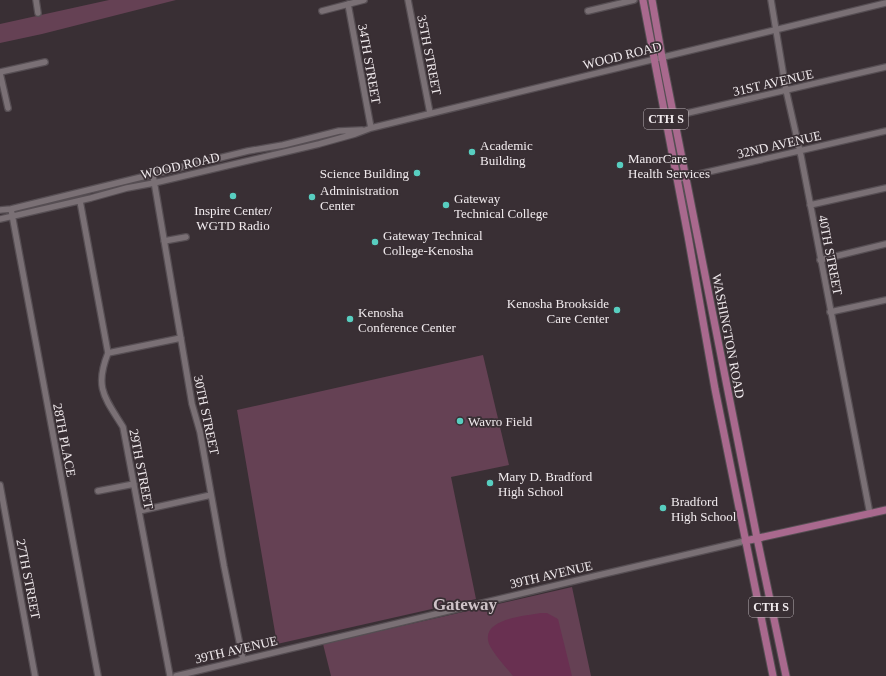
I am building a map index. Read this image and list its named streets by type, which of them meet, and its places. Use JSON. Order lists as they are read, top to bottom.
{
  "streets": {
    "main road": ["CTH S", "WASHINGTON ROAD", "39TH AVENUE"],
    "street": [
      "35TH STREET",
      "WOOD ROAD",
      "34TH STREET",
      "31ST AVENUE",
      "32ND AVENUE",
      "40TH STREET",
      "30TH STREET",
      "28TH PLACE",
      "29TH STREET",
      "27TH STREET"
    ]
  },
  "crossings": [
    ["35TH STREET", "WOOD ROAD"],
    ["WOOD ROAD", "34TH STREET"],
    ["WOOD ROAD", "40TH STREET"],
    ["WOOD ROAD", "WASHINGTON ROAD"],
    ["WOOD ROAD", "30TH STREET"],
    ["WOOD ROAD", "28TH PLACE"],
    ["WOOD ROAD", "29TH STREET"],
    ["31ST AVENUE", "40TH STREET"],
    ["31ST AVENUE", "WASHINGTON ROAD"],
    ["32ND AVENUE", "40TH STREET"],
    ["32ND AVENUE", "WASHINGTON ROAD"],
    ["40TH STREET", "39TH AVENUE"],
    ["WASHINGTON ROAD", "39TH AVENUE"],
    ["30TH STREET", "39TH AVENUE"]
  ],
  "districts": ["Gateway"],
  "places": [
    "Academic Building",
    "ManorCare Health Services",
    "Science Building",
    "Inspire Center/ WGTD Radio",
    "Administration Center",
    "Gateway Technical College",
    "Gateway Technical College-Kenosha",
    "Kenosha Brookside Care Center",
    "Kenosha Conference Center",
    "Wavro Field",
    "Mary D. Bradford High School",
    "Bradford High School"
  ]
}
